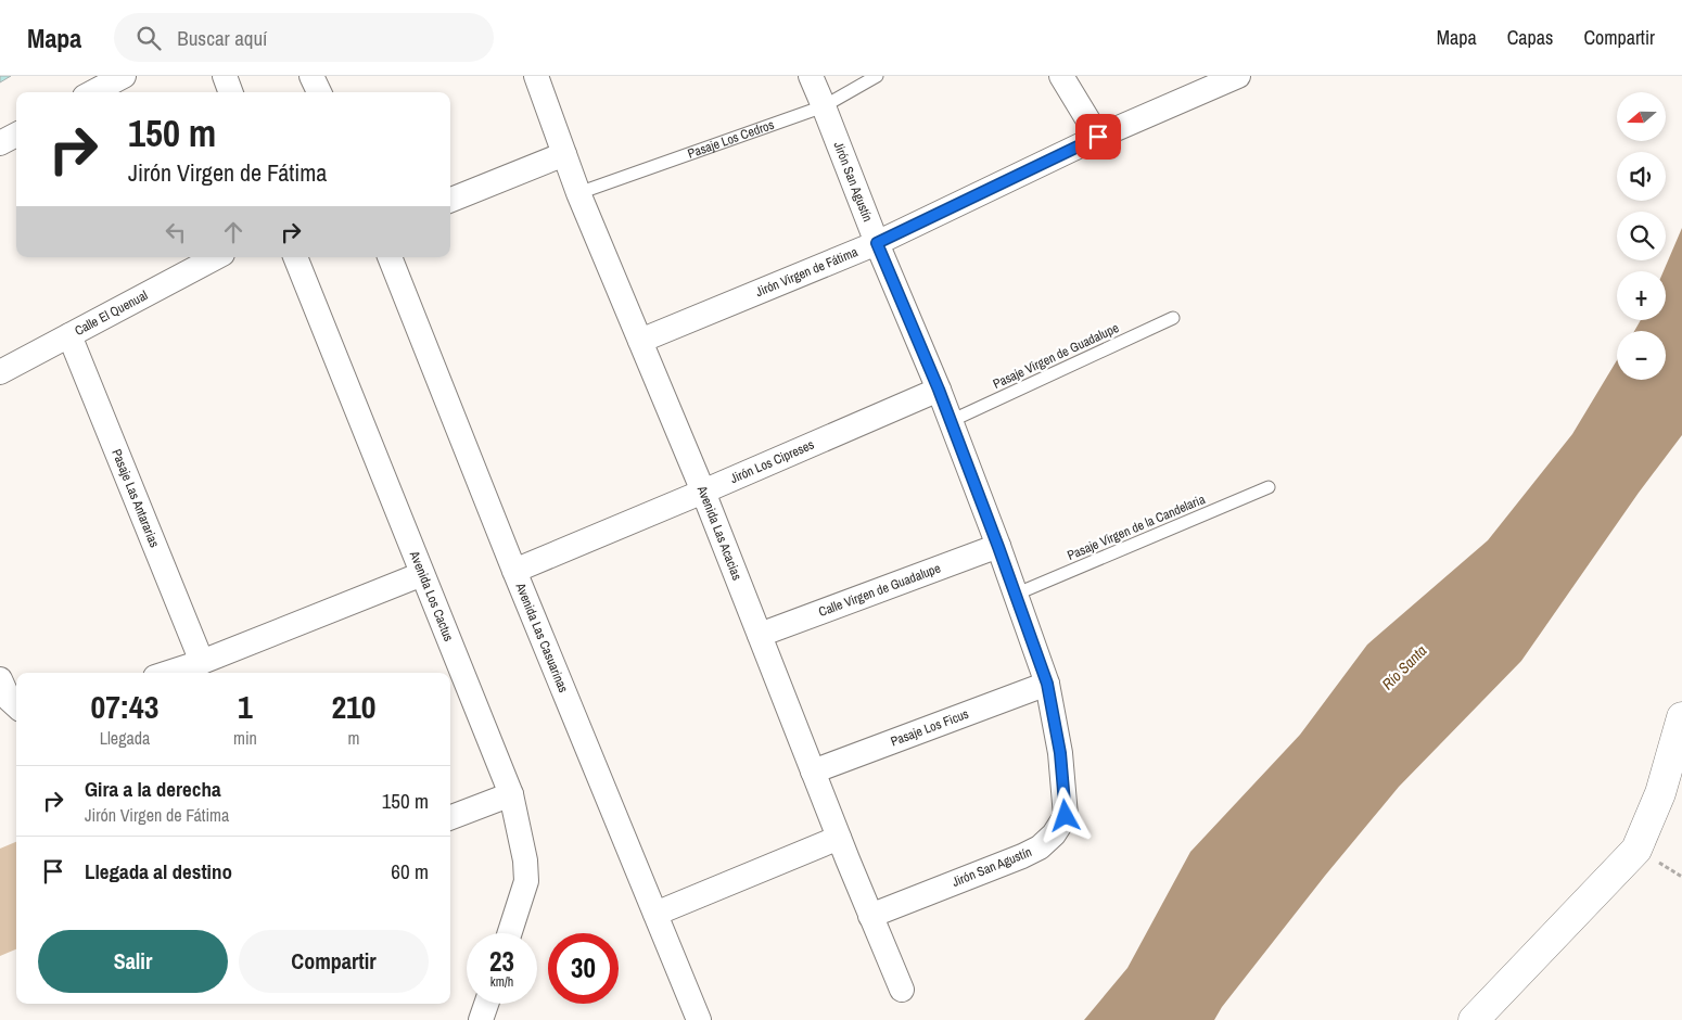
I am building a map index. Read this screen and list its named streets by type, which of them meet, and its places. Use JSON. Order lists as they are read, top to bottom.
{
  "streets": {
    "street": [
      "Jirón San Agustín",
      "Jirón Virgen de Fátima",
      "Calle El Quenual",
      "Jirón Los Cipreses",
      "Pasaje Las Antararias",
      "Avenida Las Acacias",
      "Calle Virgen de Guadalupe",
      "Avenida Los Cactus",
      "Avenida Las Casuarinas",
      "Pasaje Los Ficus"
    ],
    "lane": ["Pasaje Los Cedros", "Pasaje Virgen de Guadalupe", "Pasaje Virgen de la Candelaria"]
  },
  "crossings": [
    ["Pasaje Los Cedros", "Jirón San Agustín"],
    ["Pasaje Los Cedros", "Avenida Las Acacias"],
    ["Jirón San Agustín", "Jirón Virgen de Fátima"],
    ["Jirón San Agustín", "Pasaje Virgen de Guadalupe"],
    ["Jirón San Agustín", "Jirón Los Cipreses"],
    ["Jirón San Agustín", "Pasaje Virgen de la Candelaria"],
    ["Jirón San Agustín", "Avenida Las Acacias"],
    ["Jirón San Agustín", "Calle Virgen de Guadalupe"],
    ["Jirón San Agustín", "Pasaje Los Ficus"],
    ["Jirón Virgen de Fátima", "Avenida Las Acacias"],
    ["Calle El Quenual", "Pasaje Las Antararias"],
    ["Jirón Los Cipreses", "Avenida Las Acacias"],
    ["Jirón Los Cipreses", "Avenida Las Casuarinas"],
    ["Avenida Las Acacias", "Calle Virgen de Guadalupe"],
    ["Avenida Las Acacias", "Pasaje Los Ficus"]
  ],
  "water": ["Río Santa"],
  "north": "left",
  "page": {
    "header": "Mapa",
    "search": "Buscar aquí",
    "nav": ["Mapa", "Capas", "Compartir"],
    "map_buttons": ["+", "−"],
    "turn": ["150 m", "Jirón Virgen de Fátima"],
    "eta": [
      "07:43",
      "Llegada",
      "1",
      "min",
      "210",
      "m"
    ],
    "list": [
      {
        "name": "Gira a la derecha",
        "note": "Jirón Virgen de Fátima",
        "value": "150 m"
      },
      {
        "name": "Llegada al destino",
        "value": "60 m"
      }
    ],
    "buttons": ["Salir", "Compartir"],
    "speed": "23 km/h",
    "limit": "30"
  }
}
